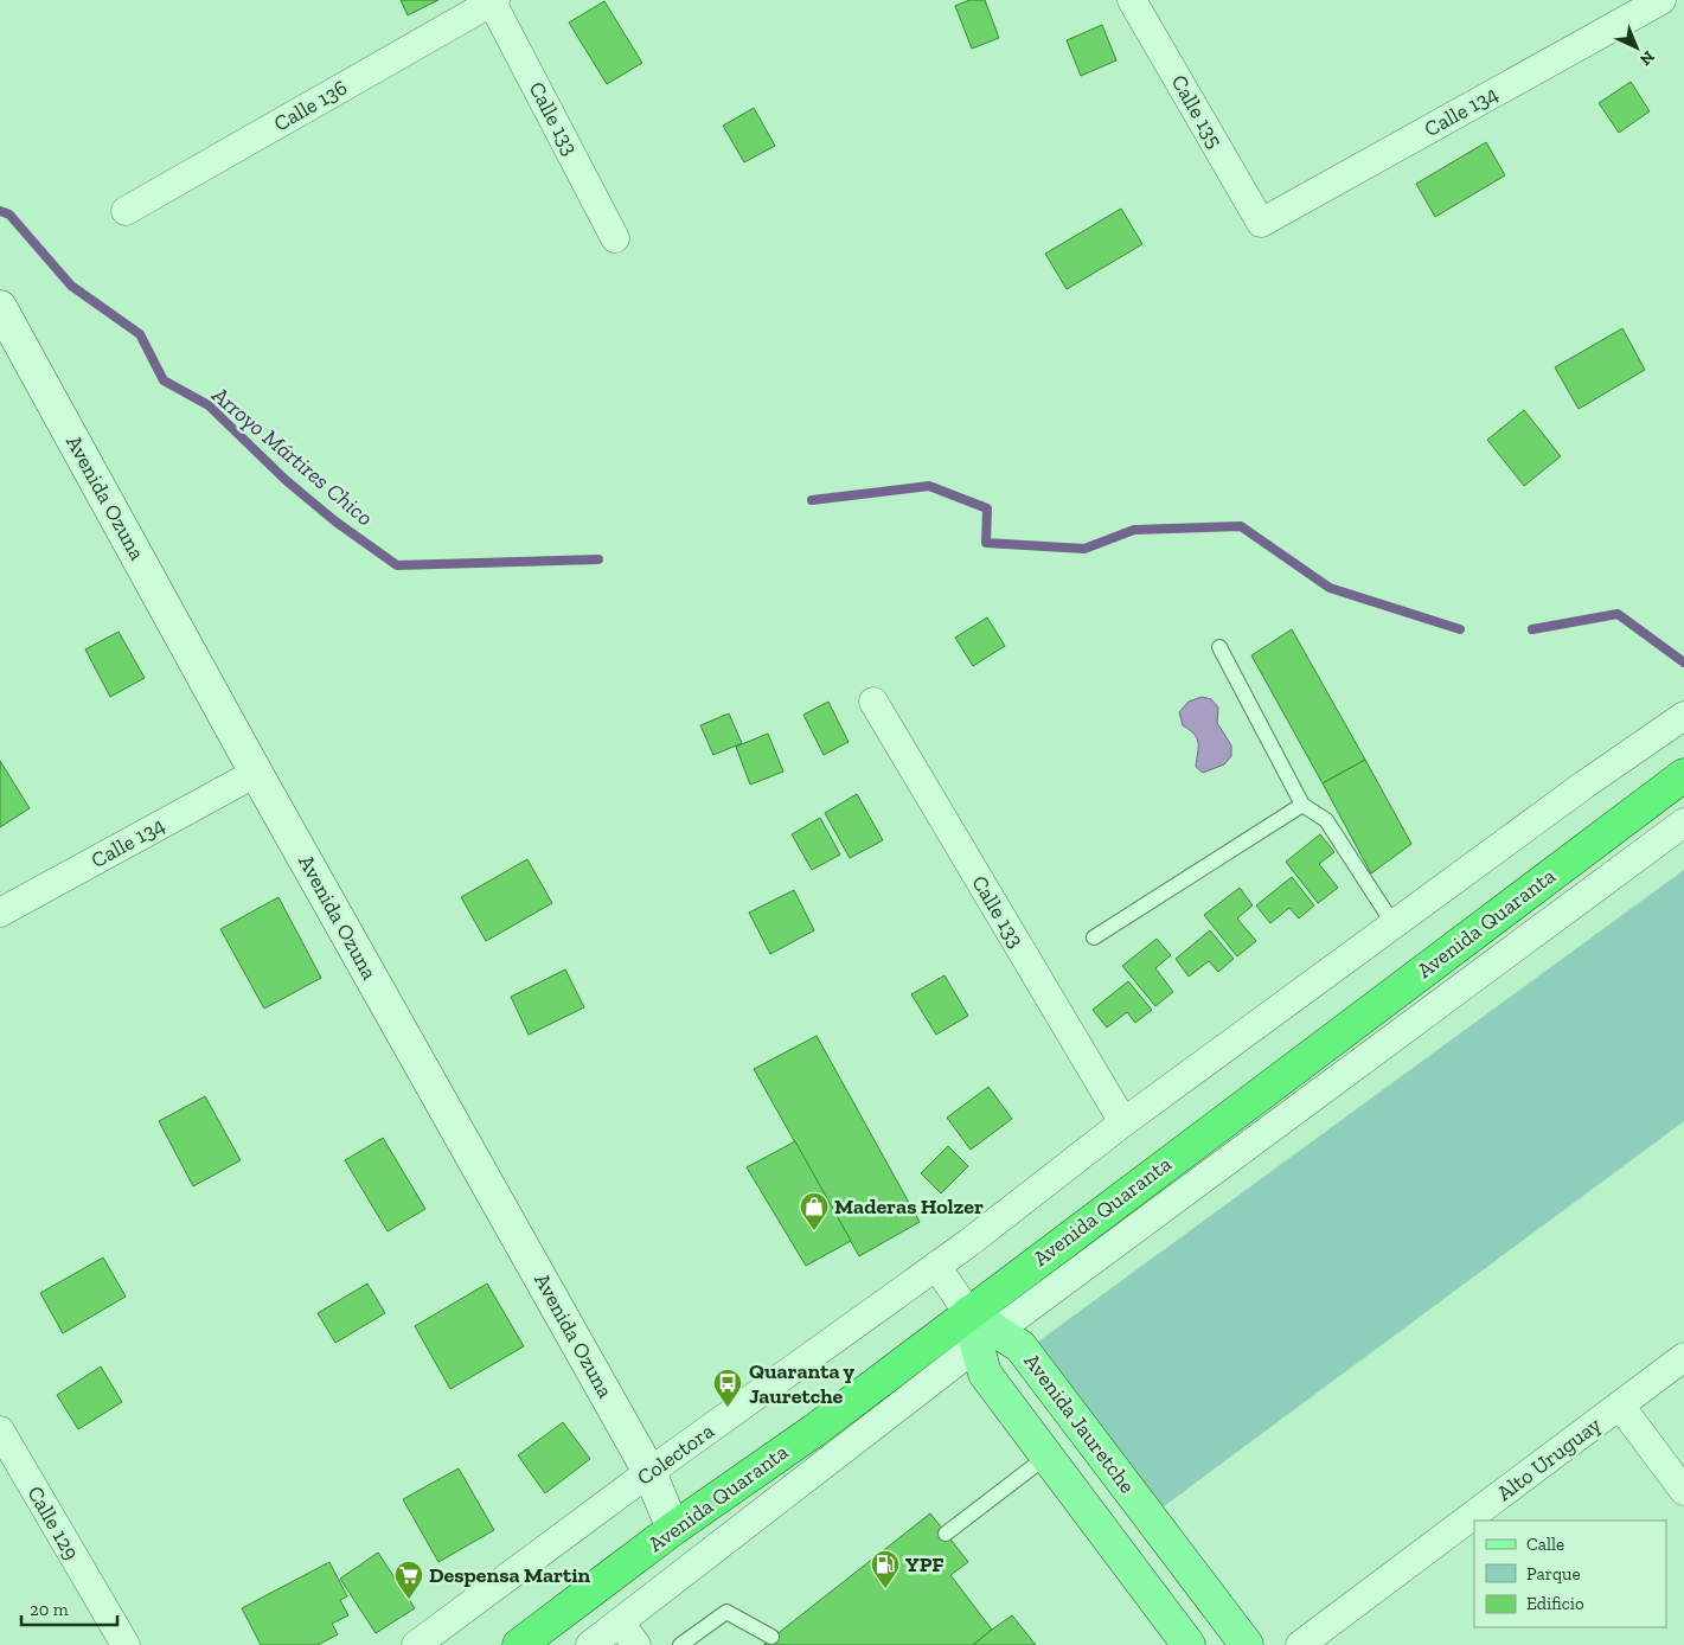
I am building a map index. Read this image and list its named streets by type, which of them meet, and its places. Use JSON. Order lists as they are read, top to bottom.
{
  "streets": {
    "highway": ["Avenida Quaranta"],
    "main road": ["Avenida Ozuna", "Avenida Jauretche"],
    "street": [
      "Calle 136",
      "Calle 135",
      "Calle 134",
      "Calle 133",
      "Colectora",
      "Alto Uruguay",
      "Calle 129"
    ]
  },
  "crossings": [
    ["Calle 136", "Calle 133"],
    ["Calle 135", "Calle 134"],
    ["Calle 134", "Avenida Ozuna"],
    ["Calle 133", "Colectora"],
    ["Avenida Ozuna", "Avenida Quaranta"],
    ["Avenida Ozuna", "Colectora"],
    ["Avenida Quaranta", "Avenida Jauretche"]
  ],
  "water": ["Arroyo Mártires Chico"],
  "places": {
    "shop": ["Maderas Holzer"],
    "bus stop": ["Quaranta y Jauretche"],
    "fuel station": ["YPF"],
    "supermarket": ["Despensa Martin"]
  },
  "legend": ["Calle", "Parque", "Edificio"],
  "scale_bar": "20 m",
  "north": "bottom right"
}
